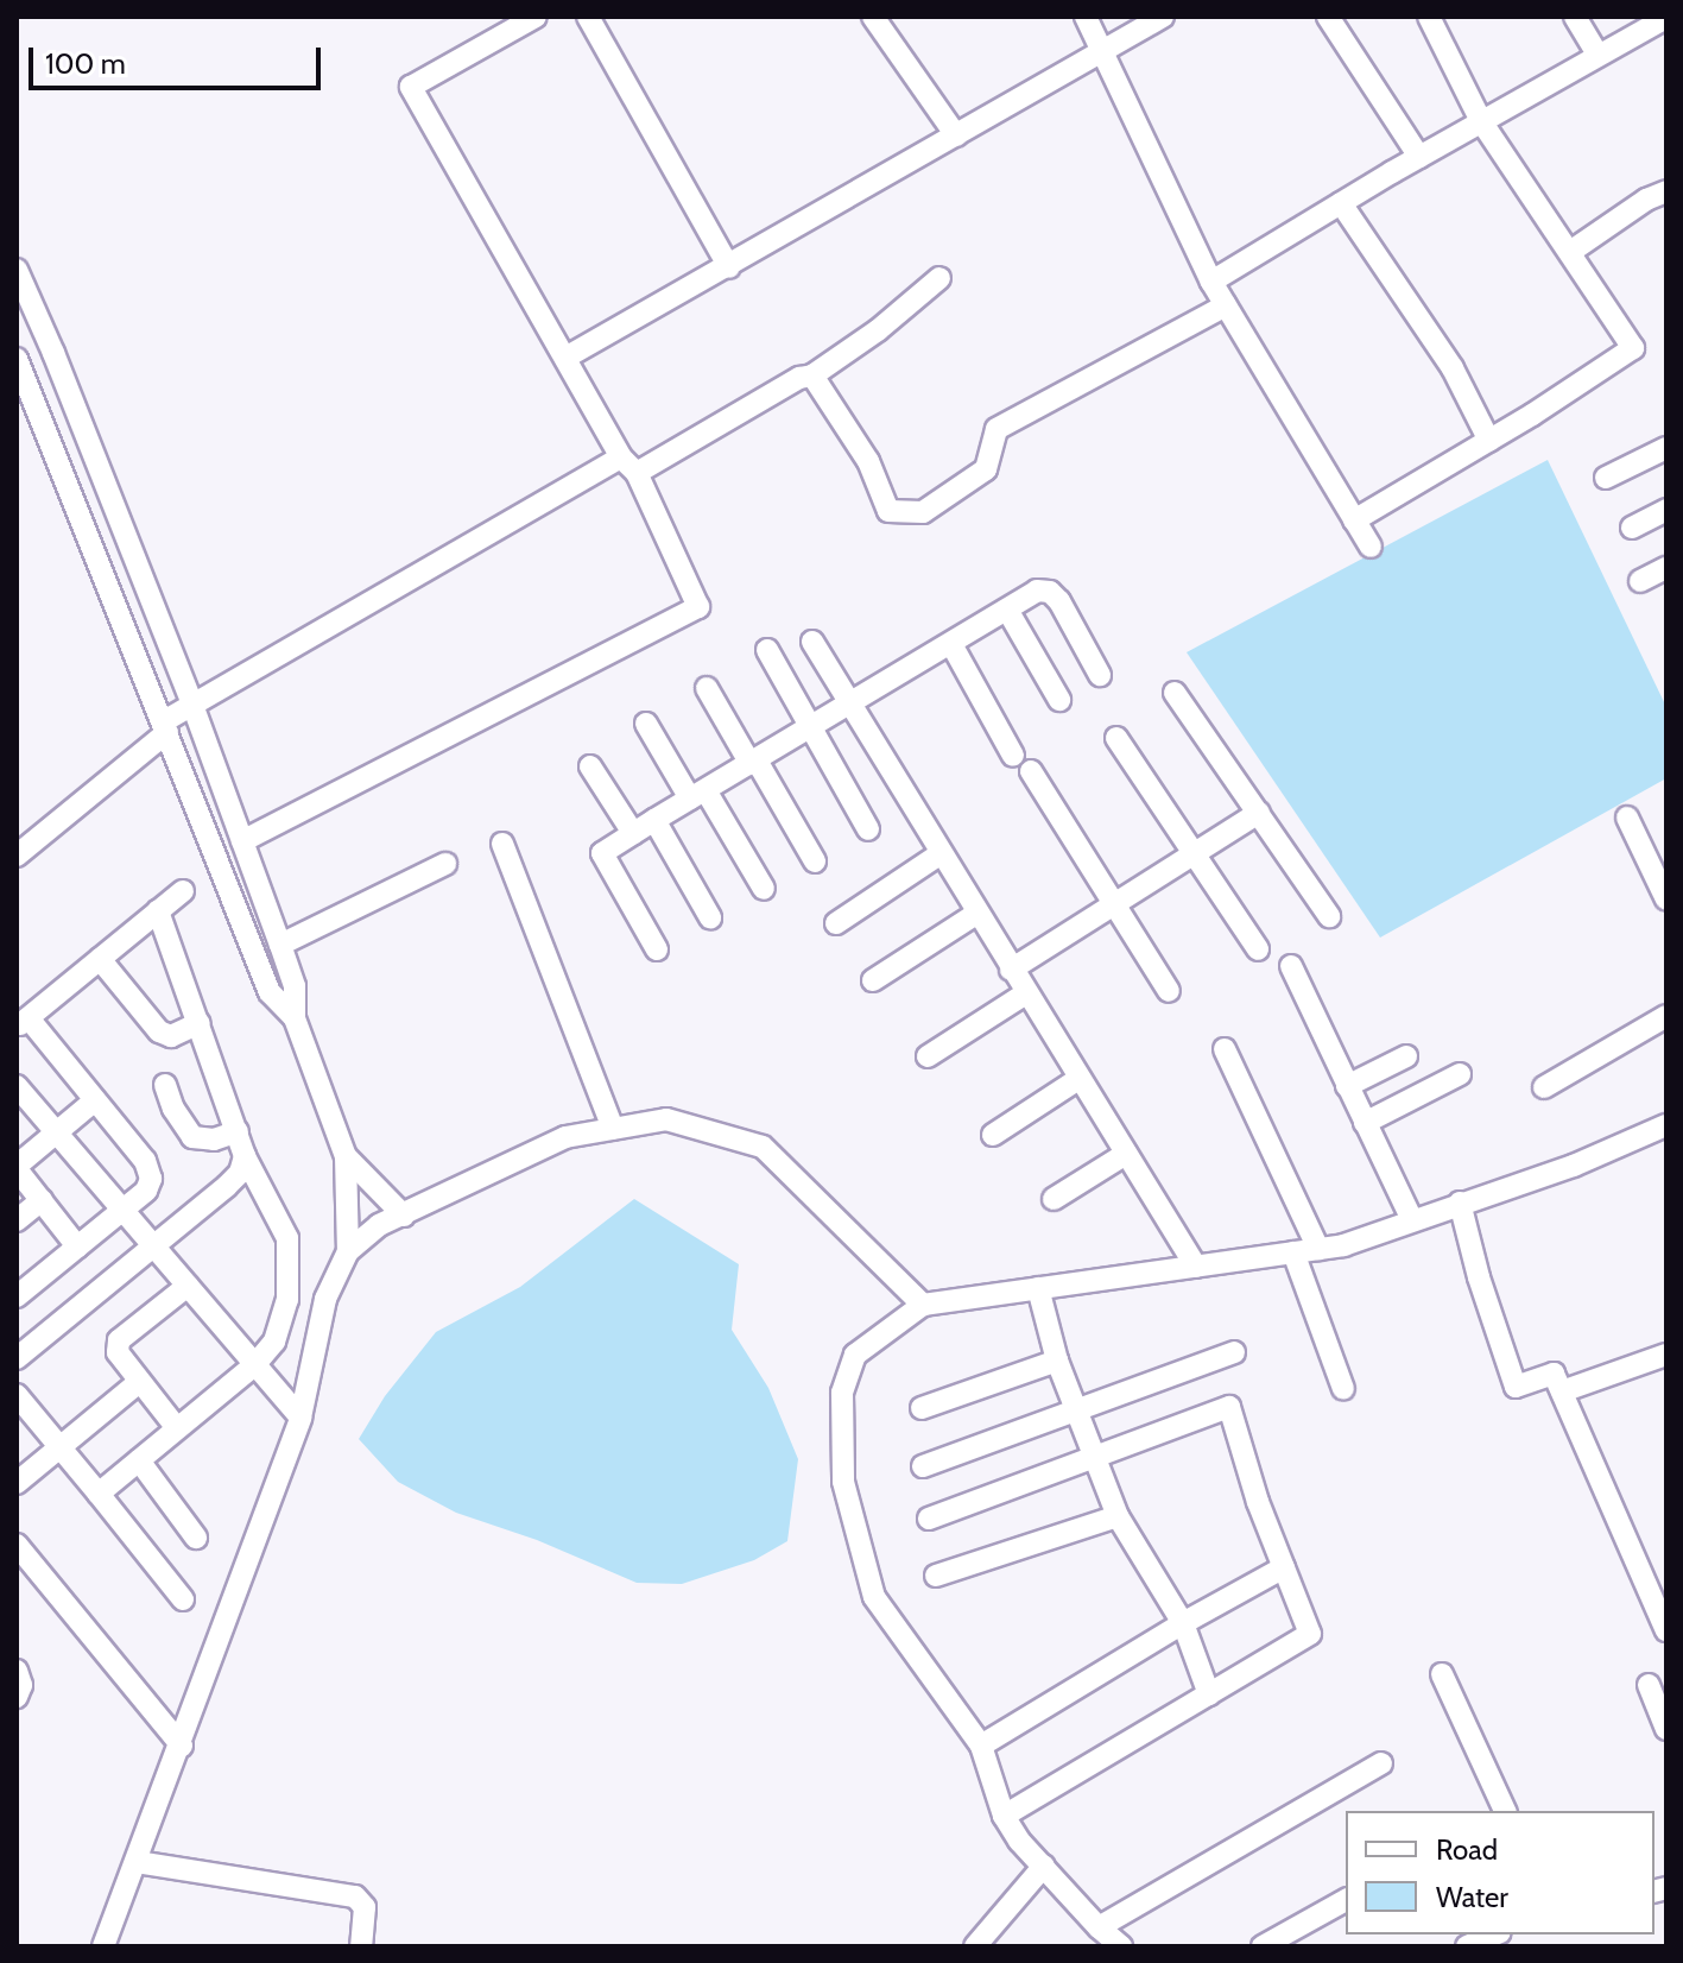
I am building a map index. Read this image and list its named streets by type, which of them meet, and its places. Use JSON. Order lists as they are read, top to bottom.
{
  "legend": ["Road", "Water"],
  "scale_bar": "100 m"
}
